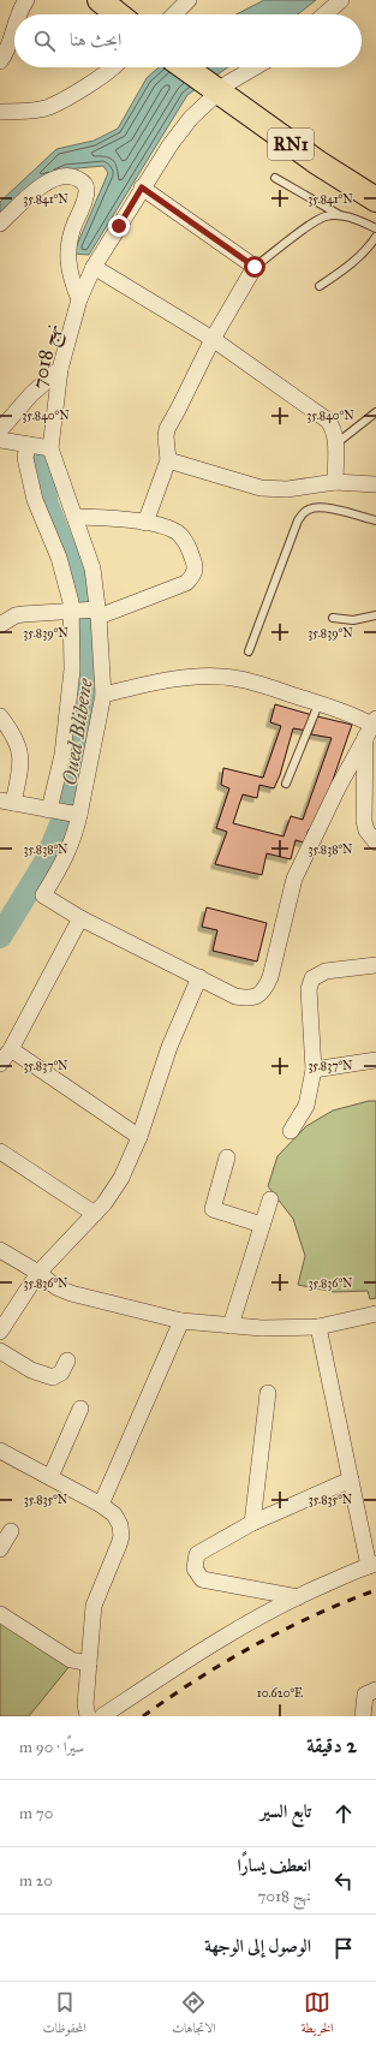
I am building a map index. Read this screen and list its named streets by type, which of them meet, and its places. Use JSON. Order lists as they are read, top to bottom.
{
  "streets": {
    "main road": ["RN1"],
    "street": ["نهج 7018"]
  },
  "crossings": [
    ["RN1", "نهج 7018"]
  ],
  "water": ["Oued Blibene"],
  "page": {
    "search": "ابحث هنا",
    "heading": ["2 دقيقة", "سيرًا · 90 m"],
    "list": [
      ["تابع السير", "70 m"],
      ["انعطف يسارًا", "نهج 7018", "20 m"],
      "الوصول إلى الوجهة"
    ],
    "nav": ["الخريطة", "الاتجاهات", "المحفوظات"]
  },
  "coordinates": [
    "35.841°N",
    "35.840°N",
    "35.839°N",
    "35.838°N",
    "35.837°N",
    "35.836°N",
    "35.835°N",
    "10.620°E"
  ]
}
